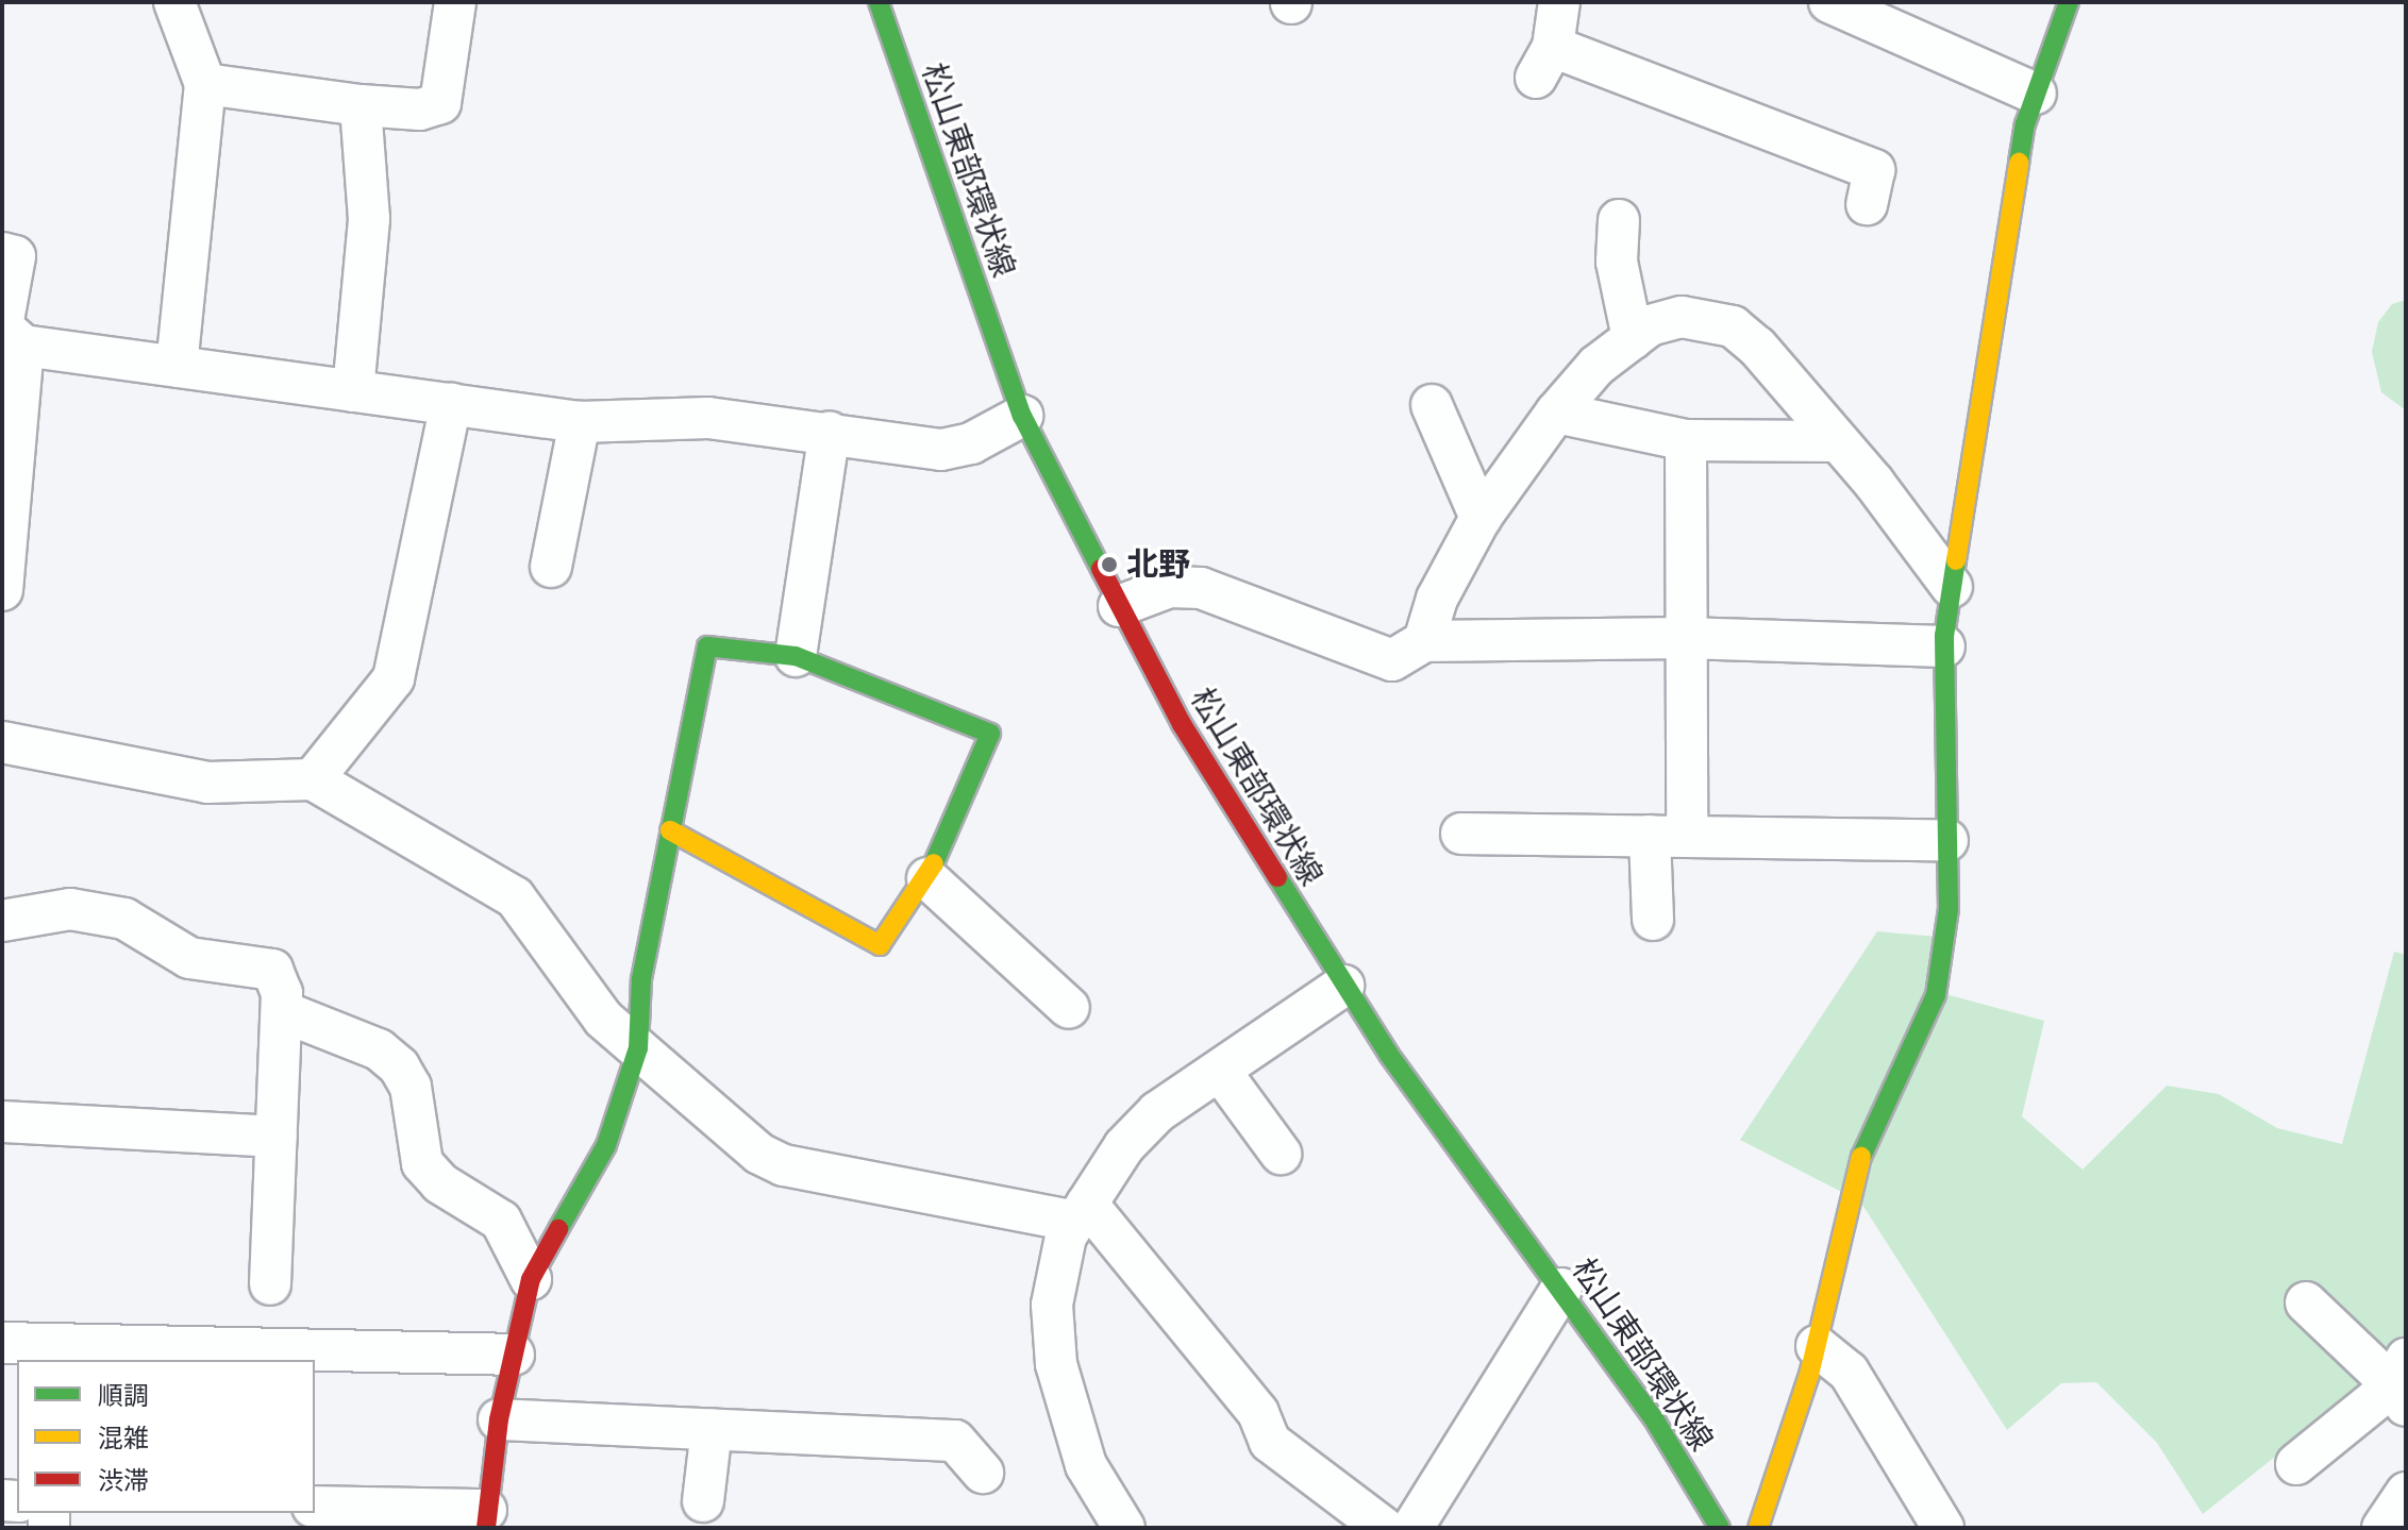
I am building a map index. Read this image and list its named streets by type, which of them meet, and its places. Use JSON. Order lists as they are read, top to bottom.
{
  "streets": {
    "street": ["松山東部環状線"]
  },
  "places": ["北野"],
  "legend": ["順調", "混雑", "渋滞"]
}
